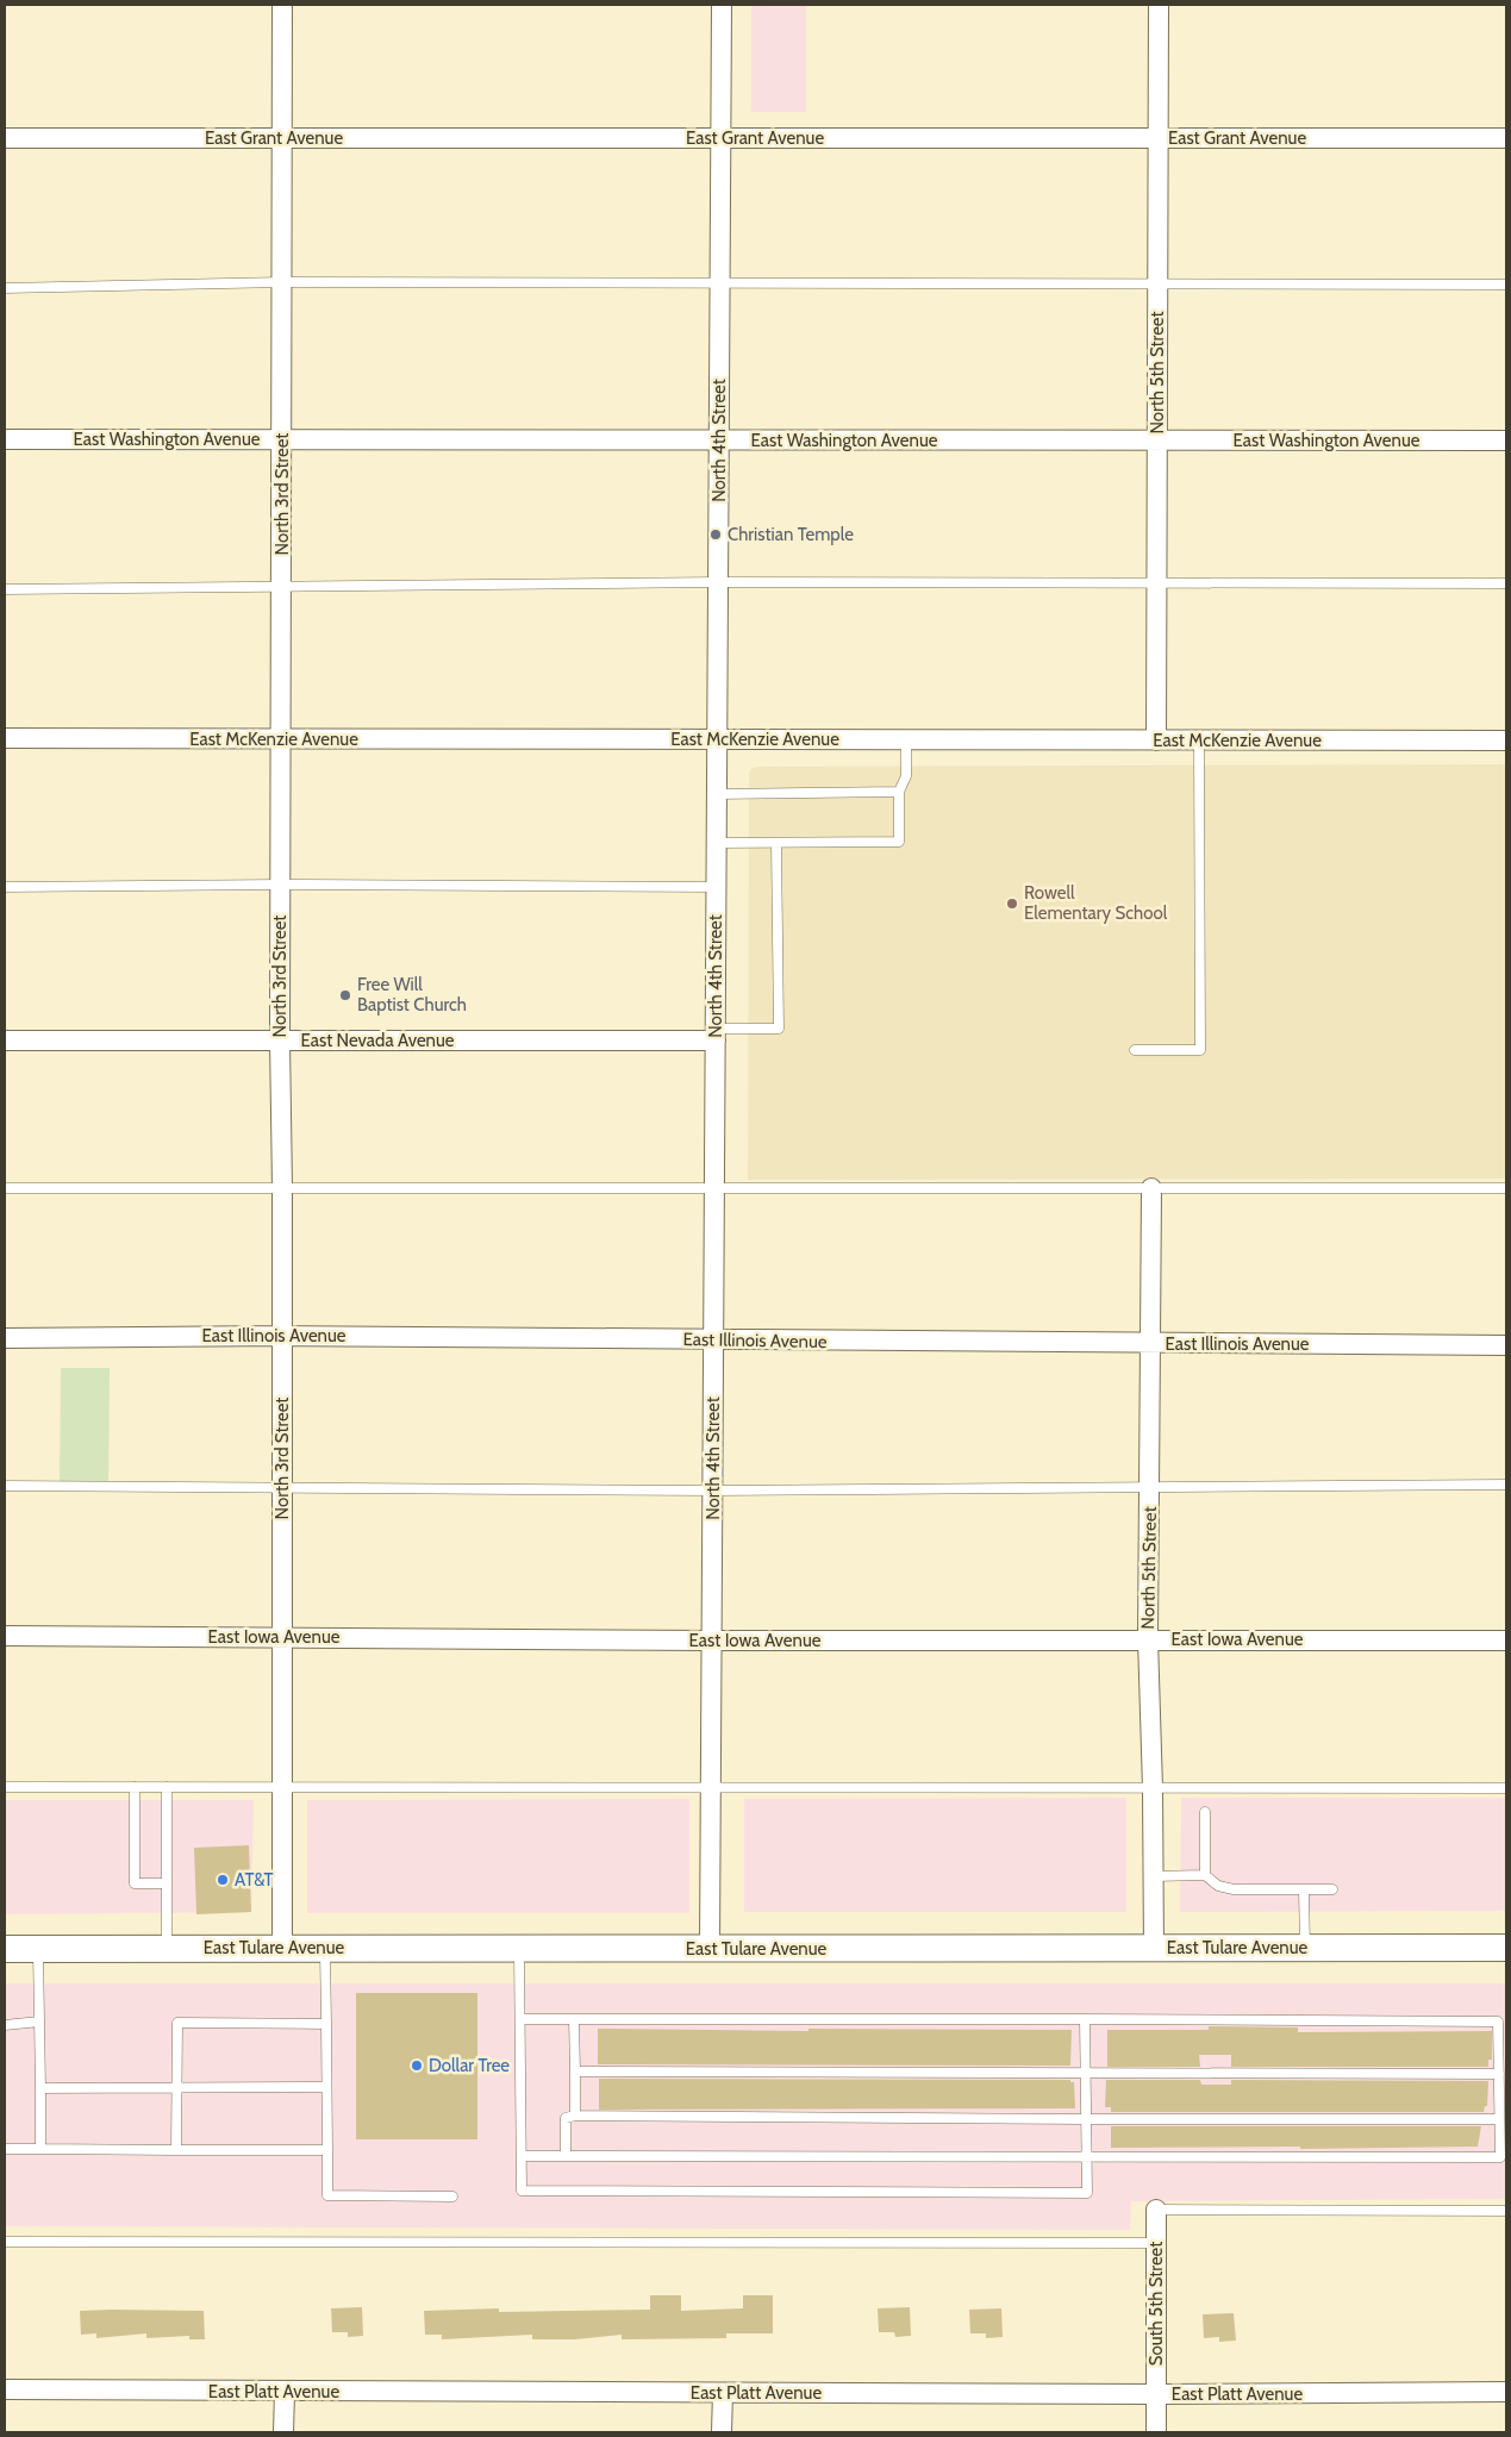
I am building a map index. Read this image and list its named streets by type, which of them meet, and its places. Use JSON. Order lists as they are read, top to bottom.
{
  "streets": {
    "main road": ["East Tulare Avenue"],
    "street": [
      "East Grant Avenue",
      "North 5th Street",
      "East Washington Avenue",
      "North 4th Street",
      "North 3rd Street",
      "East McKenzie Avenue",
      "East Nevada Avenue",
      "East Illinois Avenue",
      "East Iowa Avenue",
      "South 5th Street",
      "East Platt Avenue"
    ]
  },
  "crossings": [
    ["East Grant Avenue", "North 5th Street"],
    ["East Grant Avenue", "North 4th Street"],
    ["East Grant Avenue", "North 3rd Street"],
    ["North 5th Street", "East Washington Avenue"],
    ["North 5th Street", "East McKenzie Avenue"],
    ["North 5th Street", "East Illinois Avenue"],
    ["North 5th Street", "East Iowa Avenue"],
    ["North 5th Street", "East Tulare Avenue"],
    ["East Washington Avenue", "North 4th Street"],
    ["East Washington Avenue", "North 3rd Street"],
    ["North 4th Street", "East McKenzie Avenue"],
    ["North 4th Street", "East Nevada Avenue"],
    ["North 4th Street", "East Illinois Avenue"],
    ["North 4th Street", "East Iowa Avenue"],
    ["North 4th Street", "East Tulare Avenue"],
    ["North 3rd Street", "East McKenzie Avenue"],
    ["North 3rd Street", "East Nevada Avenue"],
    ["North 3rd Street", "East Illinois Avenue"],
    ["North 3rd Street", "East Iowa Avenue"],
    ["North 3rd Street", "East Tulare Avenue"],
    ["South 5th Street", "East Platt Avenue"]
  ],
  "places": [
    "Christian Temple",
    "Rowell Elementary School",
    "Free Will Baptist Church",
    "AT&T",
    "Dollar Tree"
  ]
}
